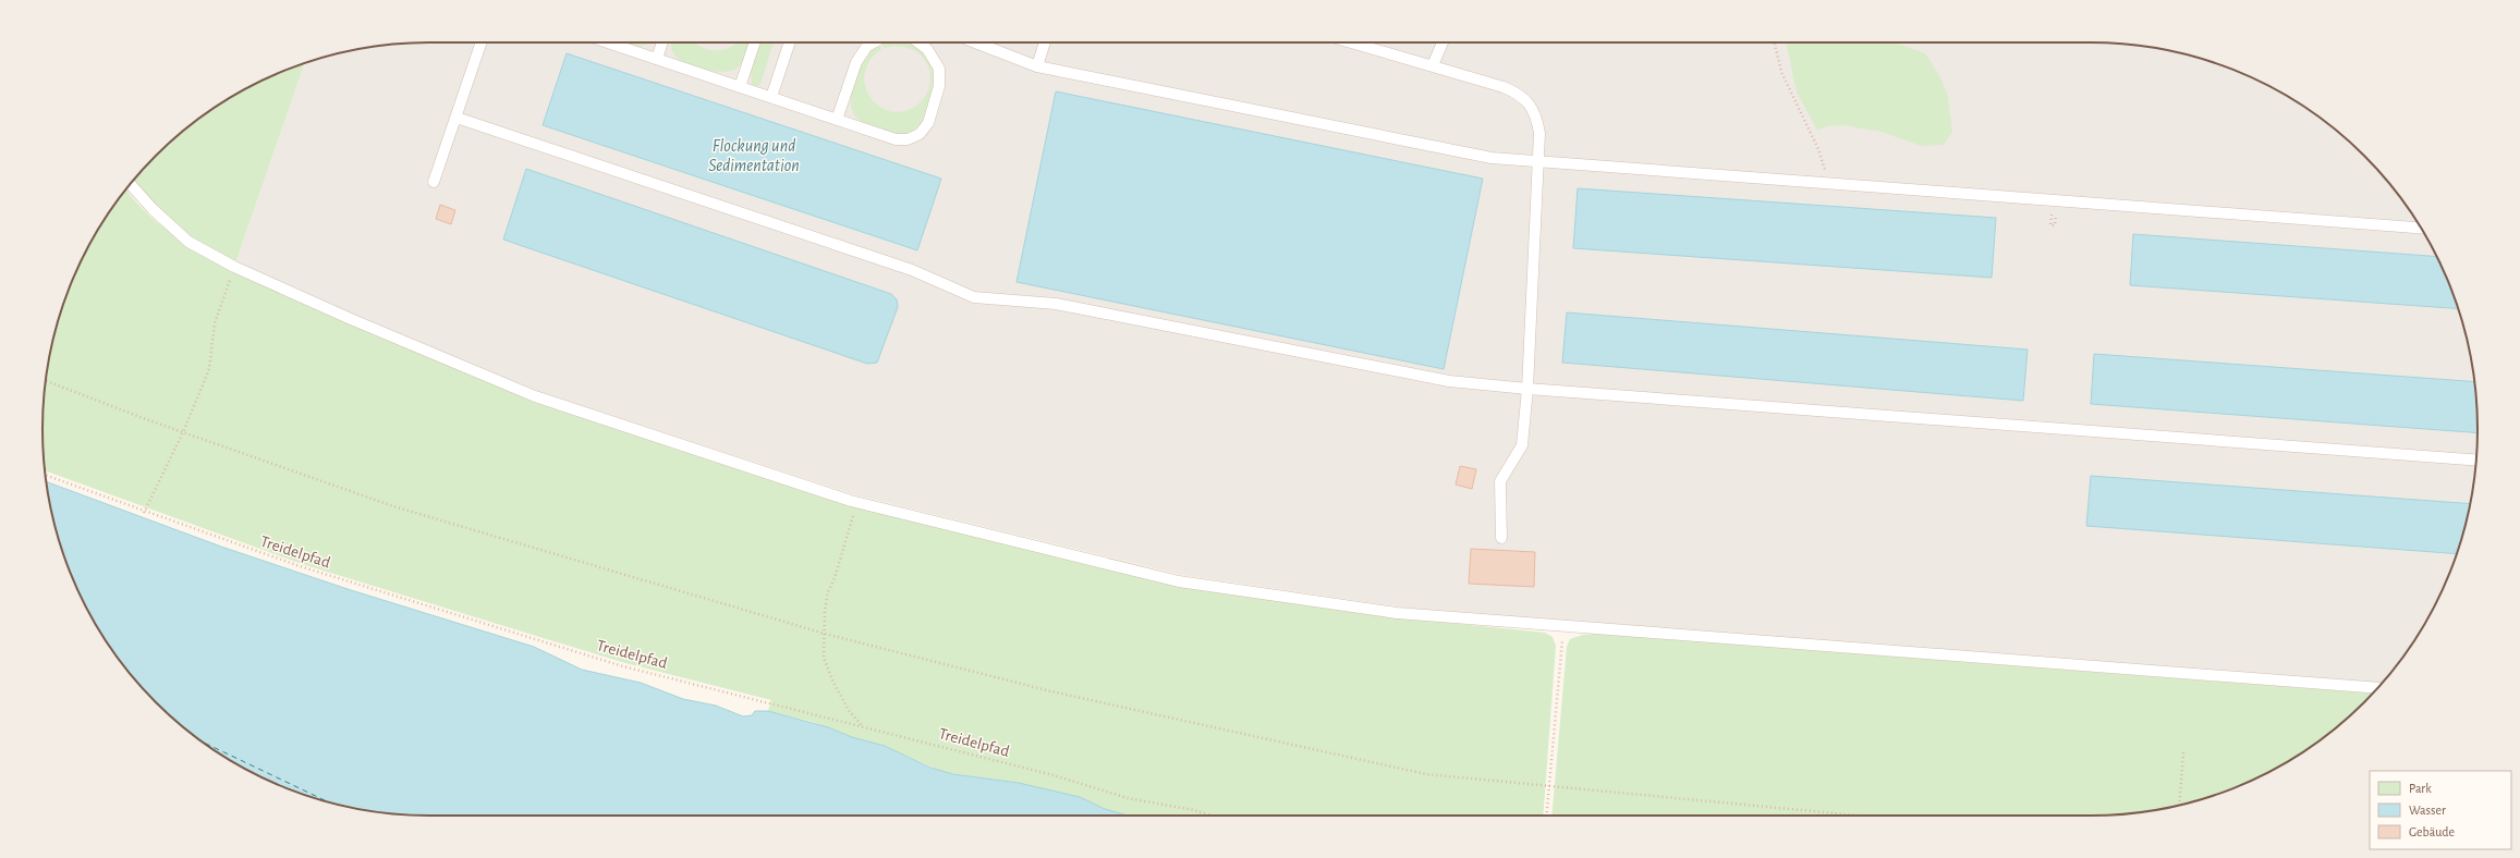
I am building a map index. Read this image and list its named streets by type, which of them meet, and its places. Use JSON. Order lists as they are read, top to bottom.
{
  "streets": {
    "path": ["Treidelpfad"]
  },
  "water": ["Flockung und Sedimentation"],
  "legend": ["Park", "Wasser", "Gebäude"]
}
